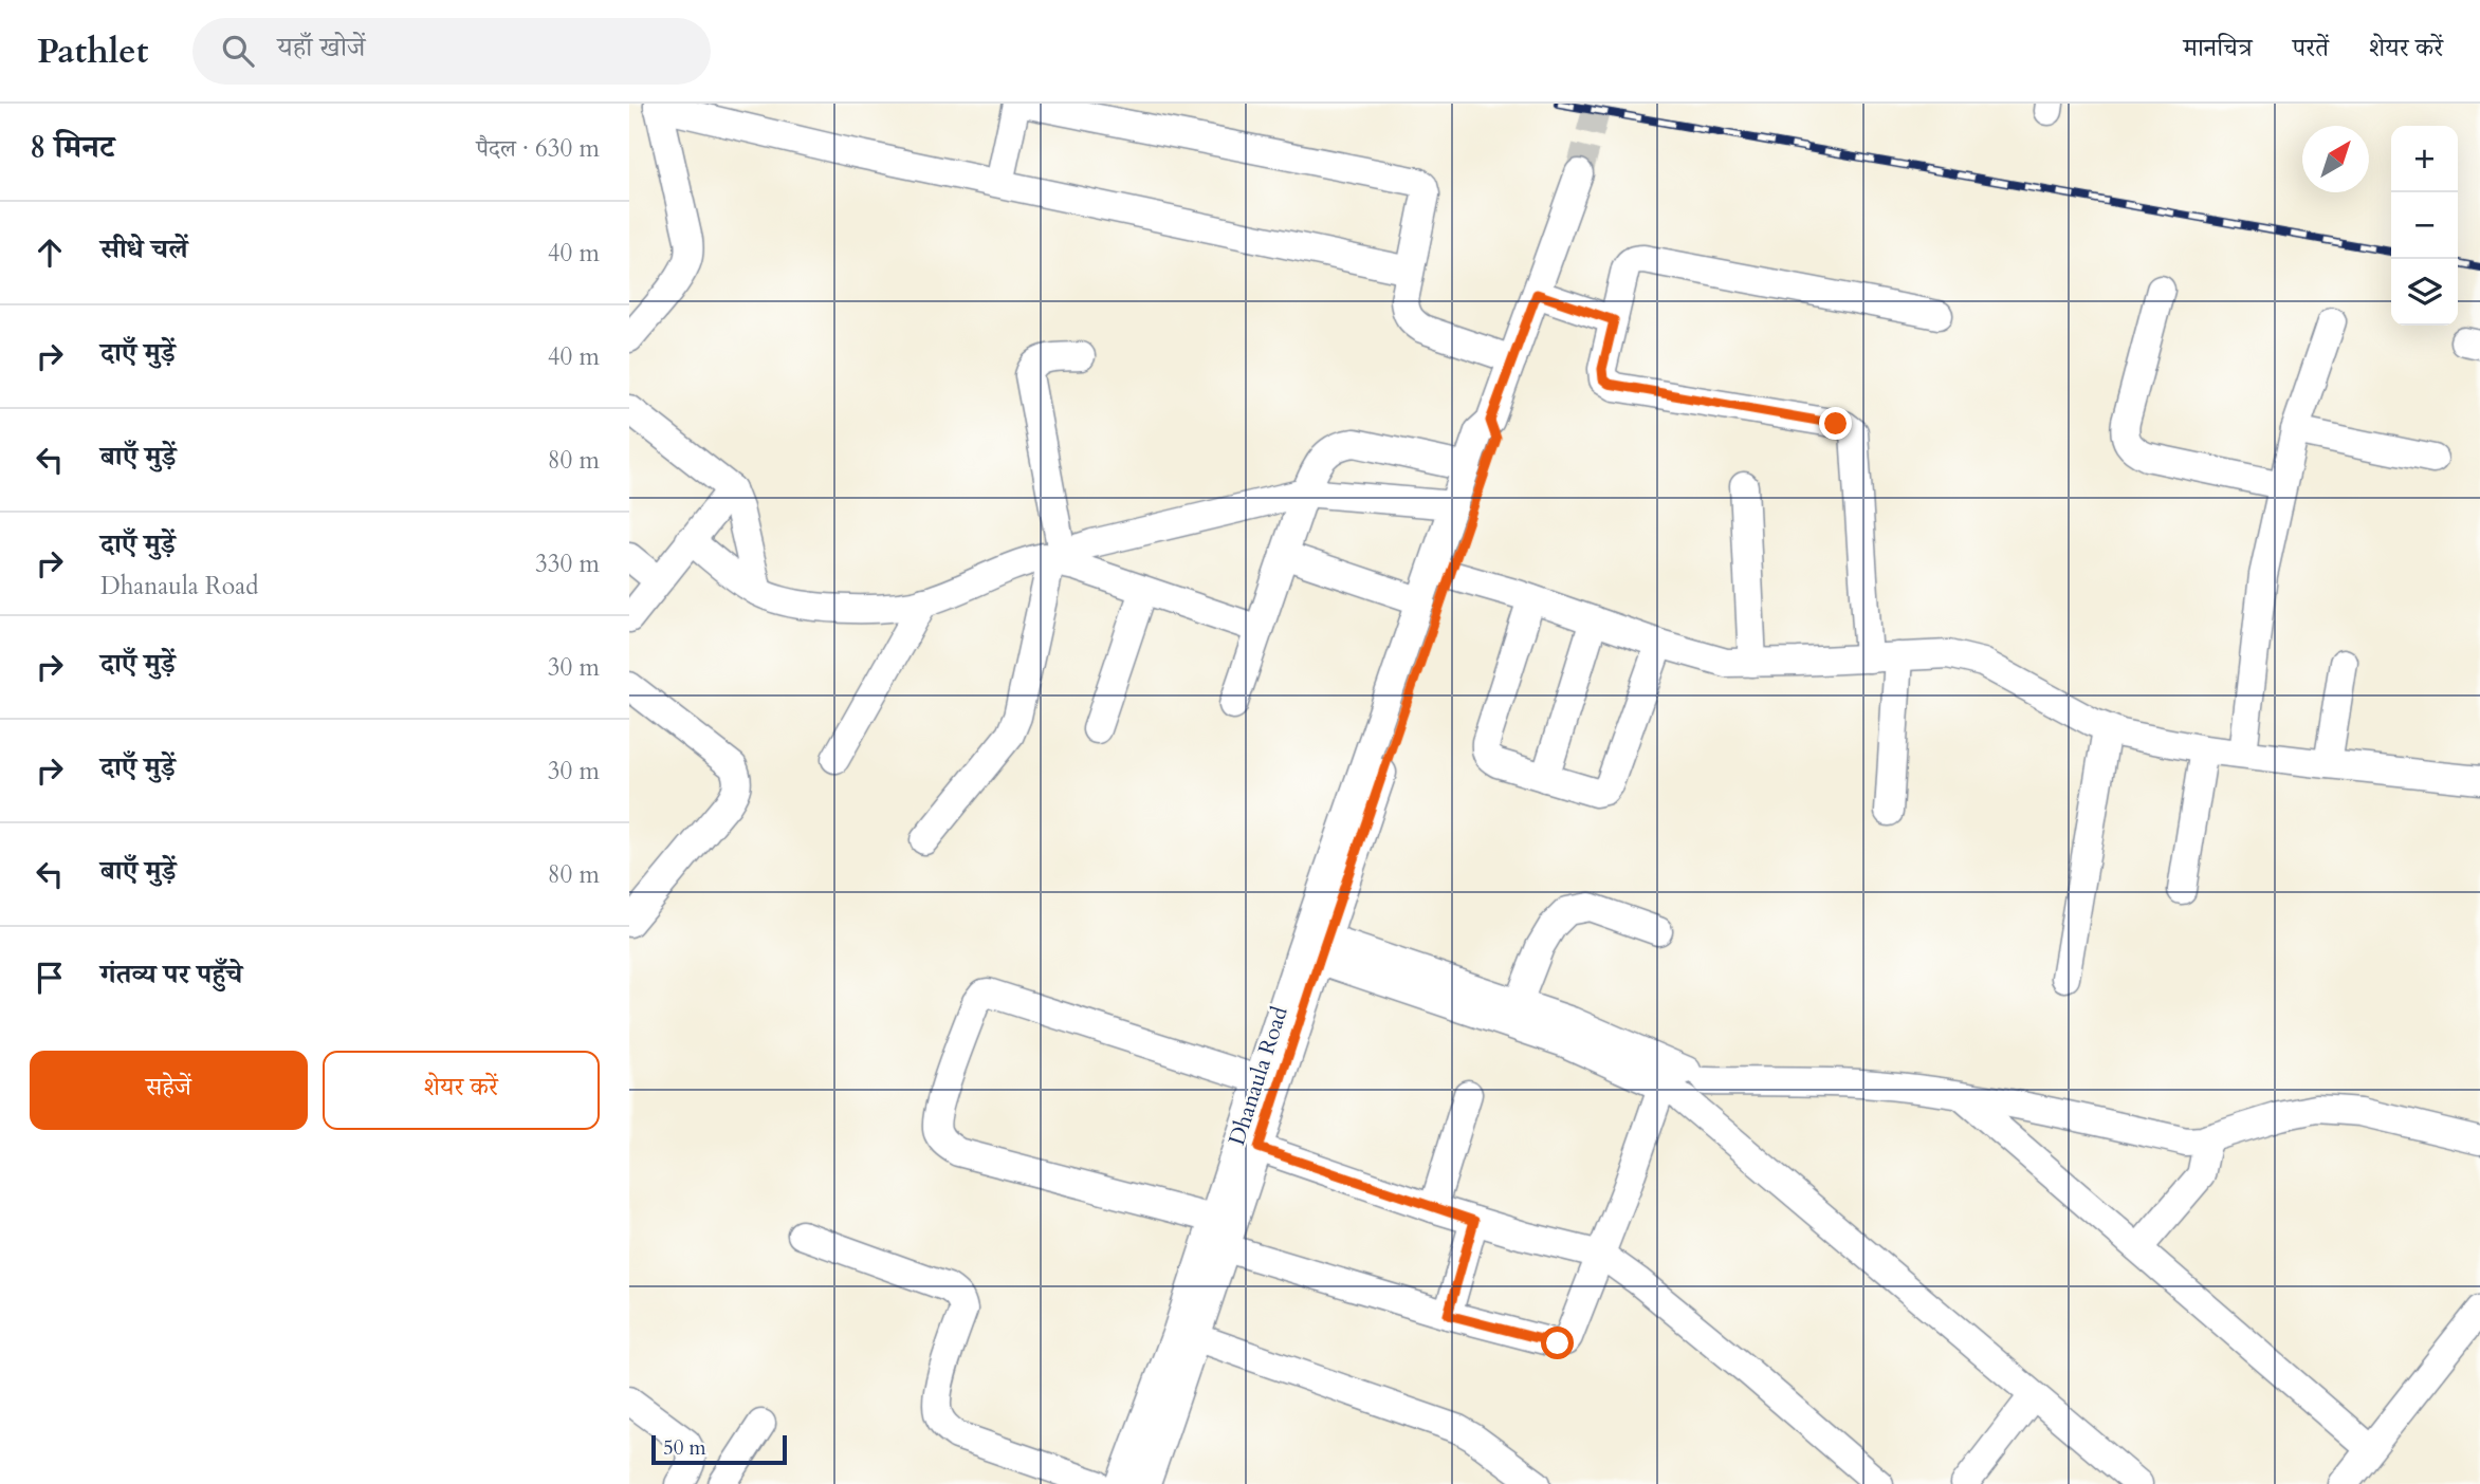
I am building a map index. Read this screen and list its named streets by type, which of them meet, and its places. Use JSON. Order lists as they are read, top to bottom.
{
  "streets": {
    "street": ["Dhanaula Road"]
  },
  "scale_bar": "50 m",
  "north": "top right",
  "page": {
    "header": "Pathlet",
    "search": "यहाँ खोजें",
    "nav": ["मानचित्र", "परतें", "शेयर करें"],
    "heading": ["8 मिनट", "पैदल · 630 m"],
    "map_buttons": ["+", "−"],
    "list": [
      ["सीधे चलें", "40 m"],
      ["दाएँ मुड़ें", "40 m"],
      ["बाएँ मुड़ें", "80 m"],
      ["दाएँ मुड़ें", "Dhanaula Road", "330 m"],
      ["दाएँ मुड़ें", "30 m"],
      ["दाएँ मुड़ें", "30 m"],
      ["बाएँ मुड़ें", "80 m"],
      "गंतव्य पर पहुँचे"
    ],
    "buttons": ["सहेजें", "शेयर करें"],
    "scale": "50 m"
  }
}
